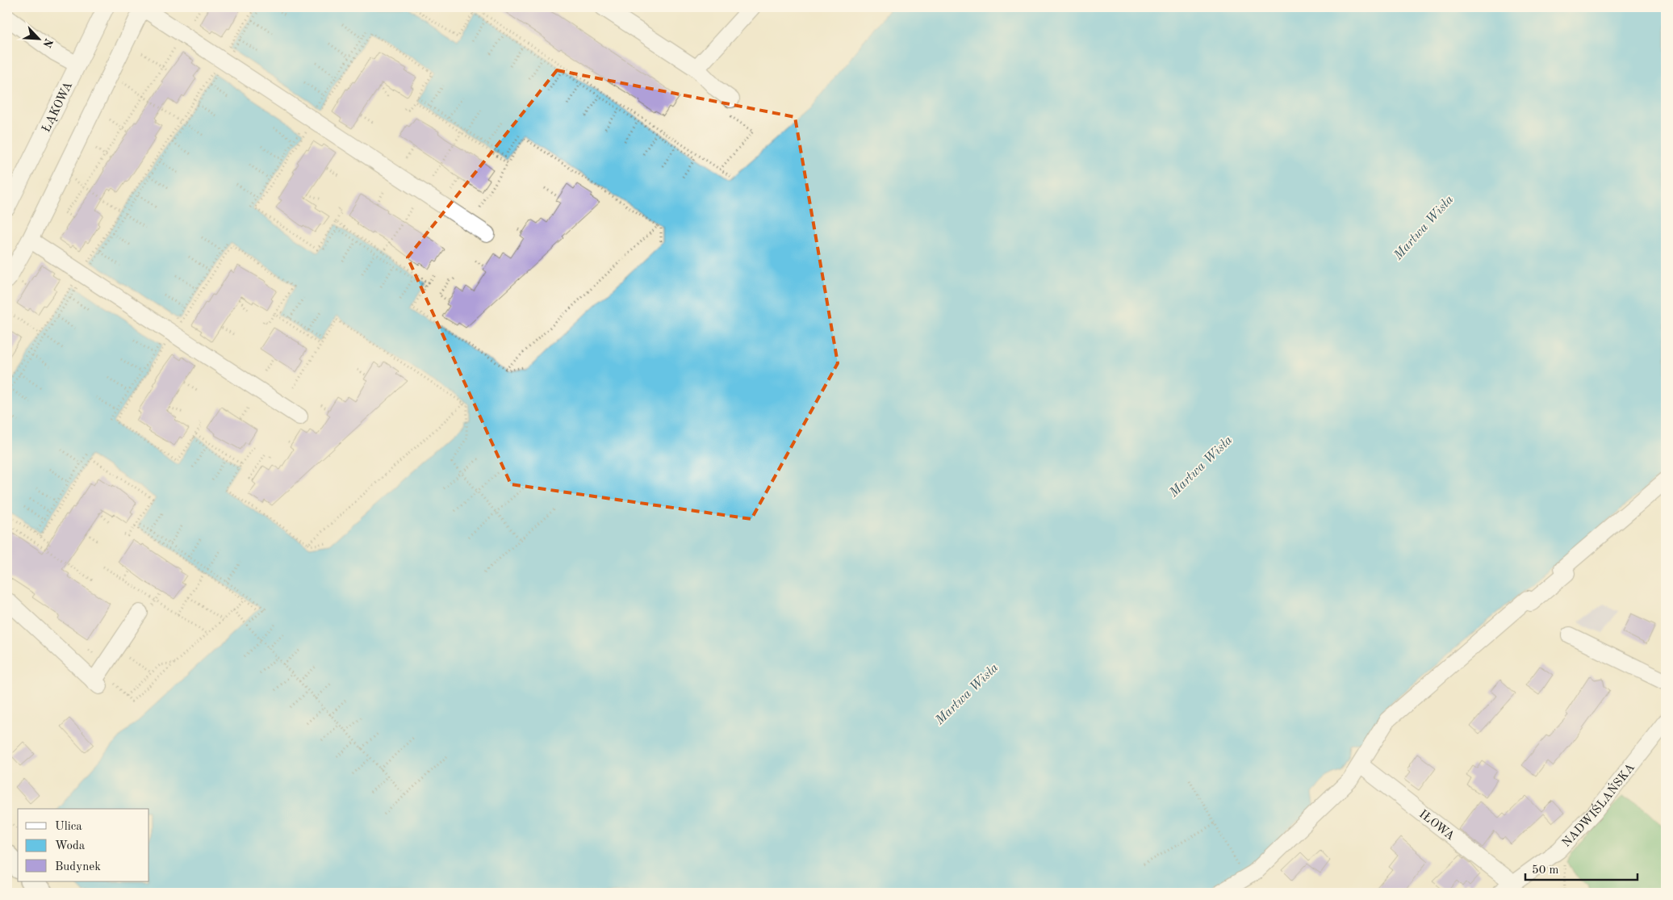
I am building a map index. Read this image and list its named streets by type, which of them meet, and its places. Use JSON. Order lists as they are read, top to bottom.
{
  "streets": {
    "street": ["ŁĄKOWA", "NADWIŚLAŃSKA", "IŁOWA"]
  },
  "crossings": [
    ["NADWIŚLAŃSKA", "IŁOWA"]
  ],
  "water": ["Martwa Wisła"],
  "legend": ["Ulica", "Woda", "Budynek"],
  "scale_bar": "50 m",
  "north": "bottom right"
}
